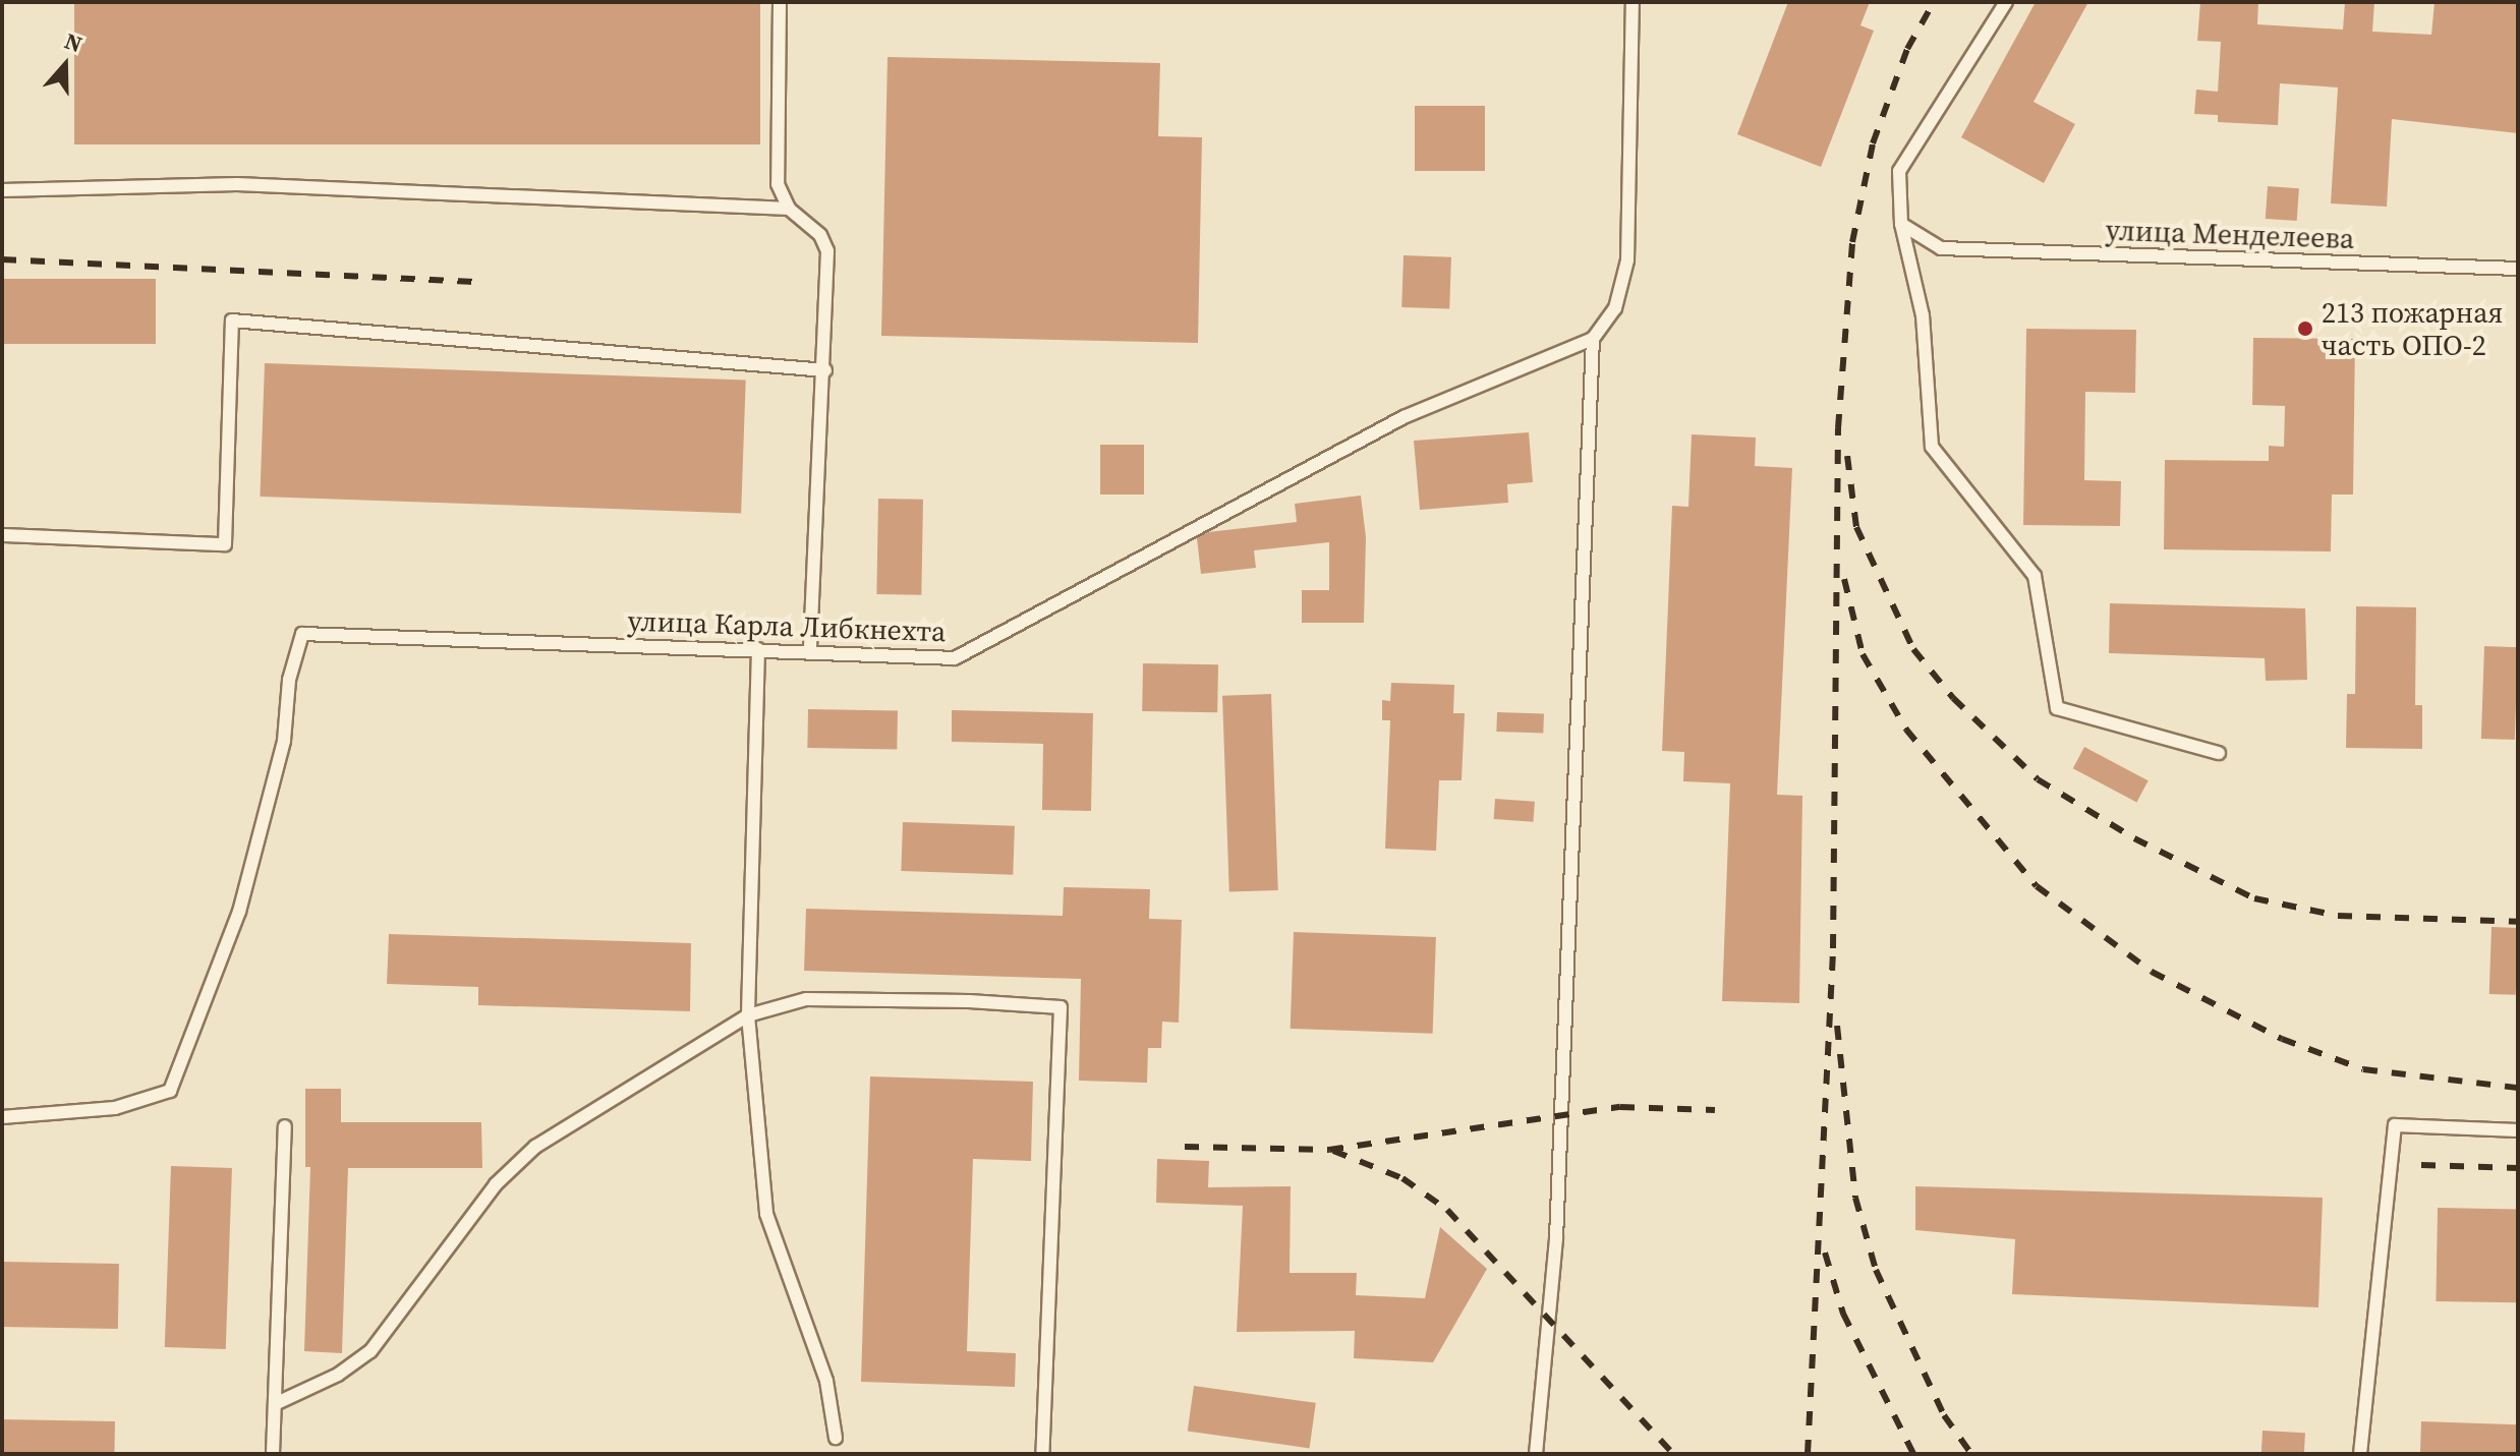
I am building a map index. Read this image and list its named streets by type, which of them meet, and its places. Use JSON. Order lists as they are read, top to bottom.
{
  "streets": {
    "lane": ["улица Менделеева", "улица Карла Либкнехта"]
  },
  "places": ["213 пожарная часть ОПО-2"],
  "north": "top"
}
